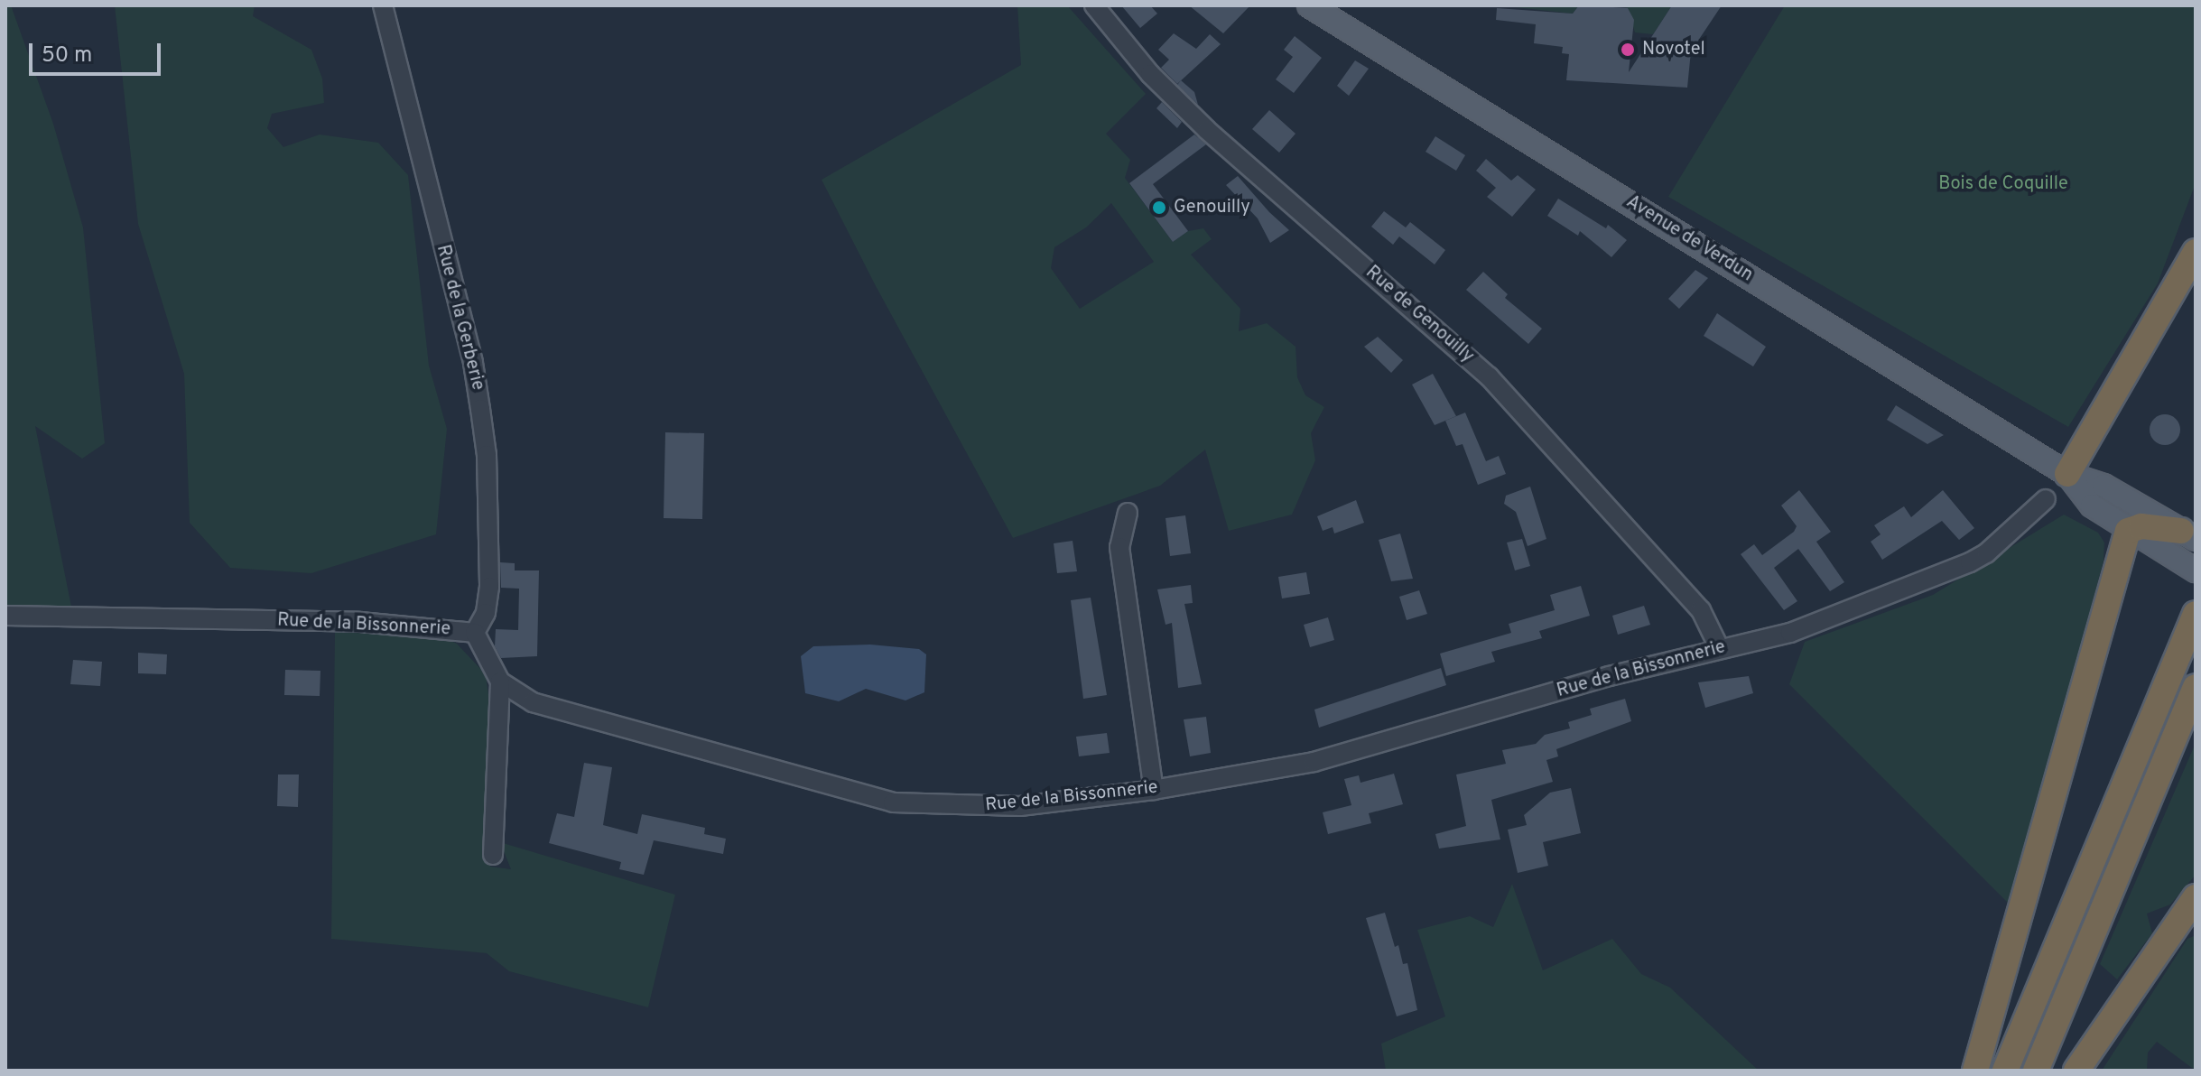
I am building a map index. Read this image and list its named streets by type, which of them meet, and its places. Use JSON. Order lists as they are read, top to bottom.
{
  "streets": {
    "main road": ["Avenue de Verdun"],
    "street": ["Rue de Genouilly", "Rue de la Gerberie", "Rue de la Bissonnerie"]
  },
  "crossings": [
    ["Rue de Genouilly", "Rue de la Bissonnerie"],
    ["Rue de la Gerberie", "Rue de la Bissonnerie"]
  ],
  "parks": ["Bois de Coquille"],
  "places": ["Novotel", "Genouilly"],
  "scale_bar": "50 m"
}
